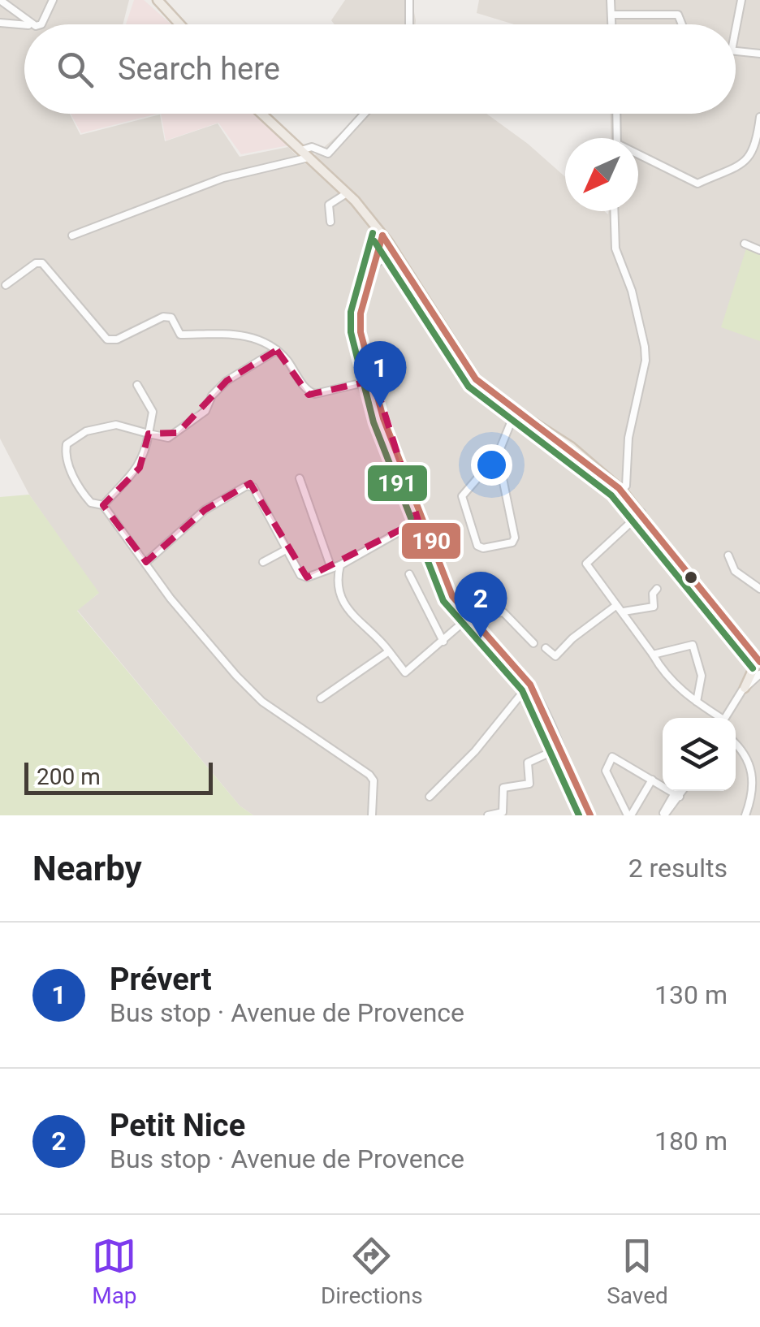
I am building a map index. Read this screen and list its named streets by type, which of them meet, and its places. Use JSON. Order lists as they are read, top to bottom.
{
  "lines": ["transit line 191", "transit line 190"],
  "scale_bar": "200 m",
  "north": "bottom left",
  "page": {
    "search": "Search here",
    "pins": ["1", "2"],
    "scale": "200 m",
    "heading": ["Nearby", "2 results"],
    "list": [
      {
        "mark": "1",
        "name": "Prévert",
        "note": "Bus stop · Avenue de Provence",
        "value": "130 m"
      },
      {
        "mark": "2",
        "name": "Petit Nice",
        "note": "Bus stop · Avenue de Provence",
        "value": "180 m"
      }
    ],
    "nav": ["Map", "Directions", "Saved"]
  }
}
